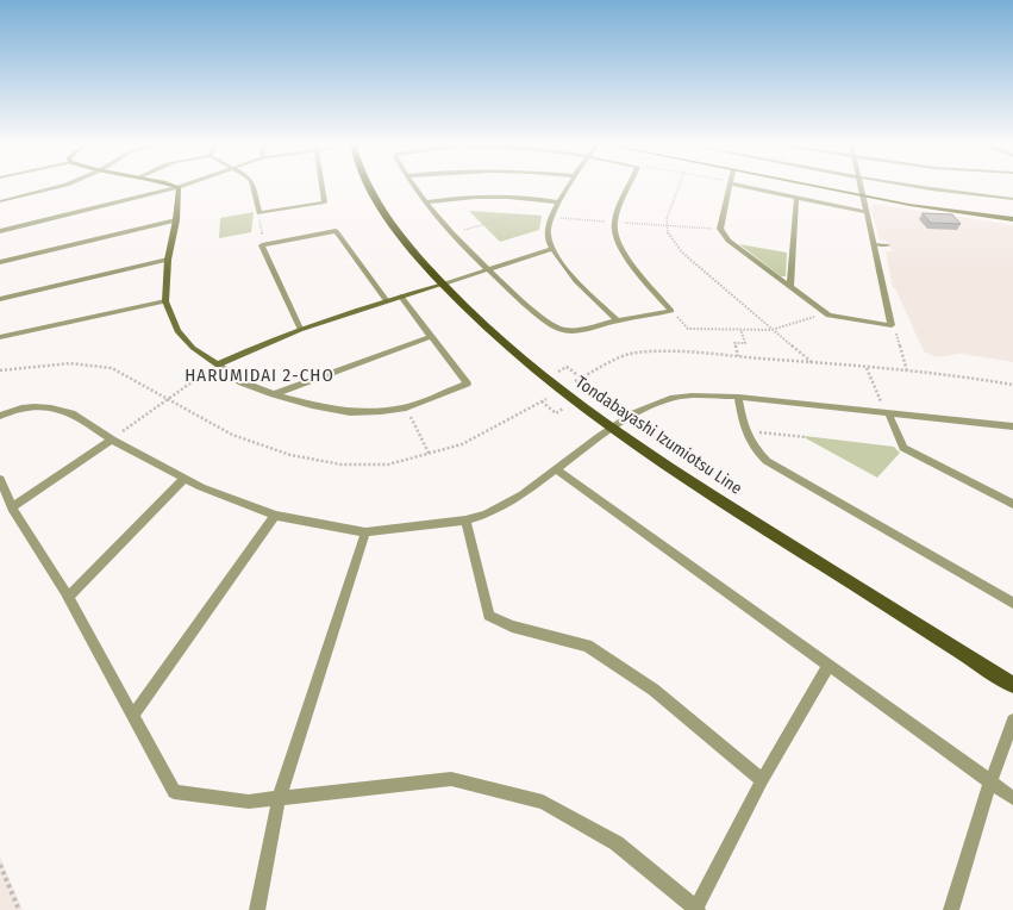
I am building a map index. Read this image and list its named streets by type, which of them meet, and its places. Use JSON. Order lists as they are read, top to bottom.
{
  "streets": {
    "main road": ["Tondabayashi Izumiotsu Line"]
  },
  "districts": ["HARUMIDAI 2-CHO"]
}
